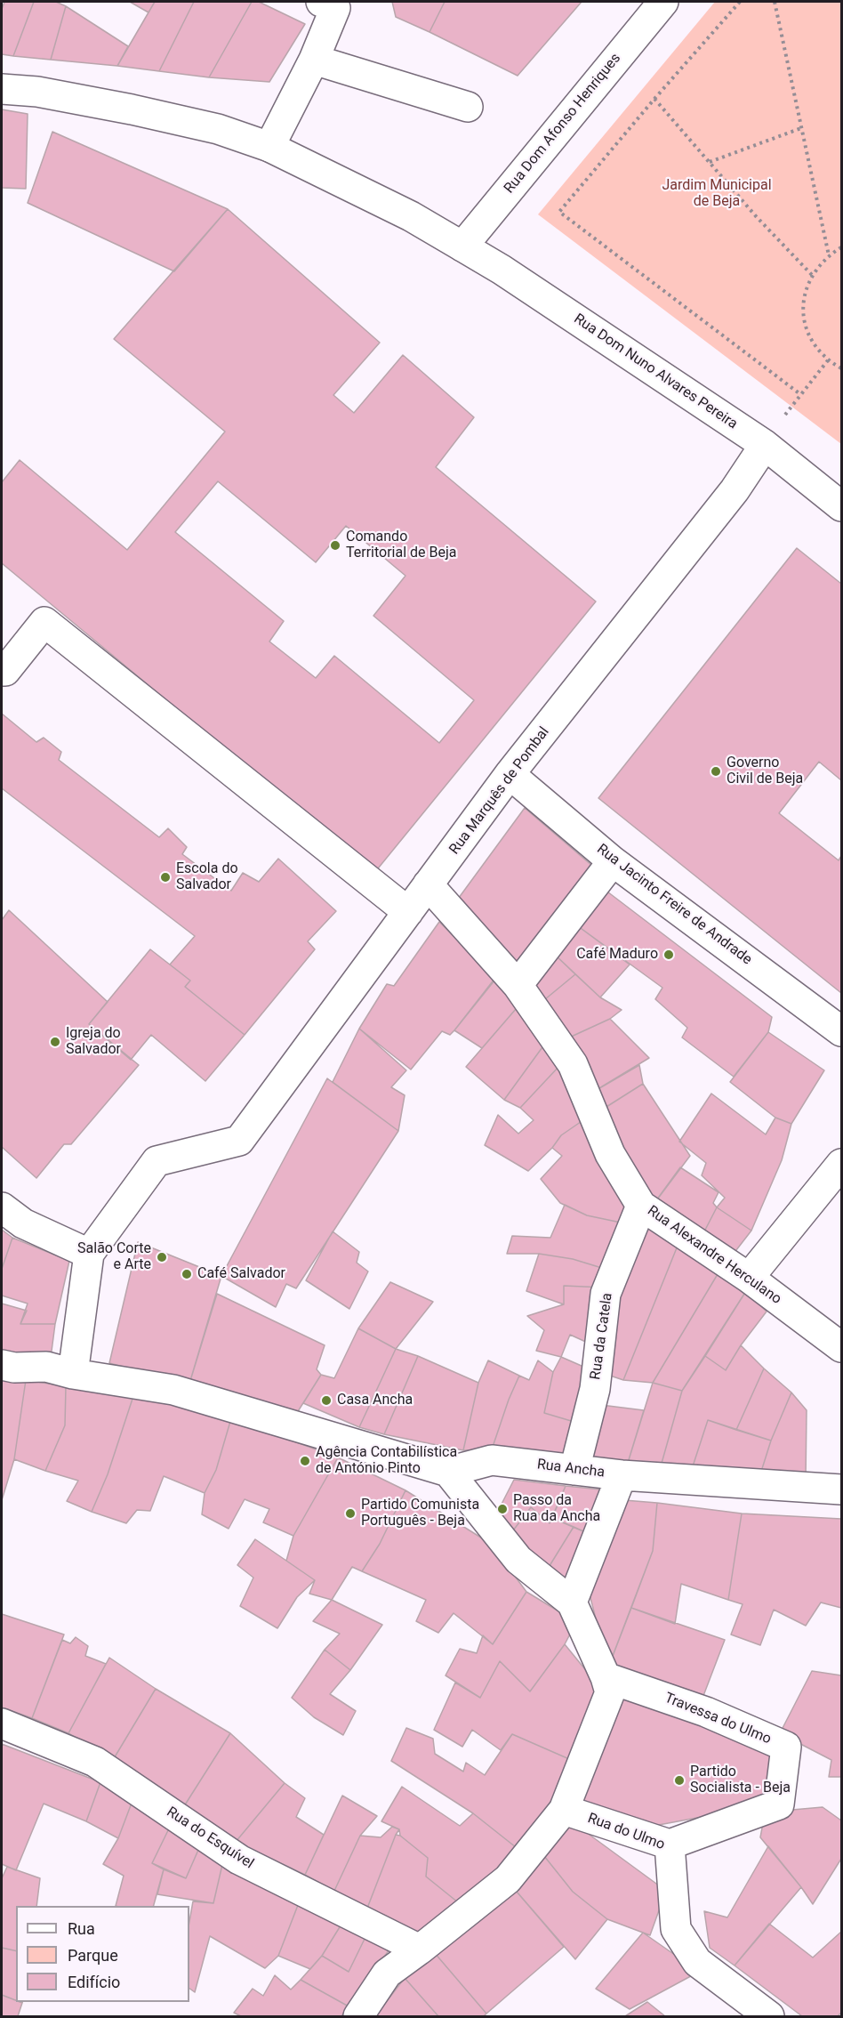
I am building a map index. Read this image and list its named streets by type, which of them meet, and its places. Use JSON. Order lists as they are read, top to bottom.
{
  "streets": {
    "street": [
      "Rua Dom Afonso Henriques",
      "Rua Dom Nuno Alvares Pereira",
      "Rua Marquês de Pombal",
      "Rua Jacinto Freire de Andrade",
      "Rua Alexandre Herculano",
      "Rua da Catela",
      "Rua Ancha",
      "Travessa do Ulmo",
      "Rua do Ulmo",
      "Rua do Esquível"
    ]
  },
  "crossings": [
    ["Rua Dom Afonso Henriques", "Rua Dom Nuno Alvares Pereira"],
    ["Rua Dom Nuno Alvares Pereira", "Rua Marquês de Pombal"],
    ["Rua Marquês de Pombal", "Rua Jacinto Freire de Andrade"],
    ["Rua Marquês de Pombal", "Rua Alexandre Herculano"],
    ["Rua Alexandre Herculano", "Rua da Catela"],
    ["Rua da Catela", "Rua Ancha"],
    ["Travessa do Ulmo", "Rua do Ulmo"]
  ],
  "parks": ["Jardim Municipal de Beja"],
  "places": [
    "Comando Territorial de Beja",
    "Governo Civil de Beja",
    "Escola do Salvador",
    "Café Maduro",
    "Igreja do Salvador",
    "Salão Corte e Arte",
    "Café Salvador",
    "Casa Ancha",
    "Agência Contabilística de António Pinto",
    "Passo da Rua da Ancha",
    "Partido Comunista Português - Beja",
    "Partido Socialista - Beja"
  ],
  "legend": ["Rua", "Parque", "Edifício"]
}
